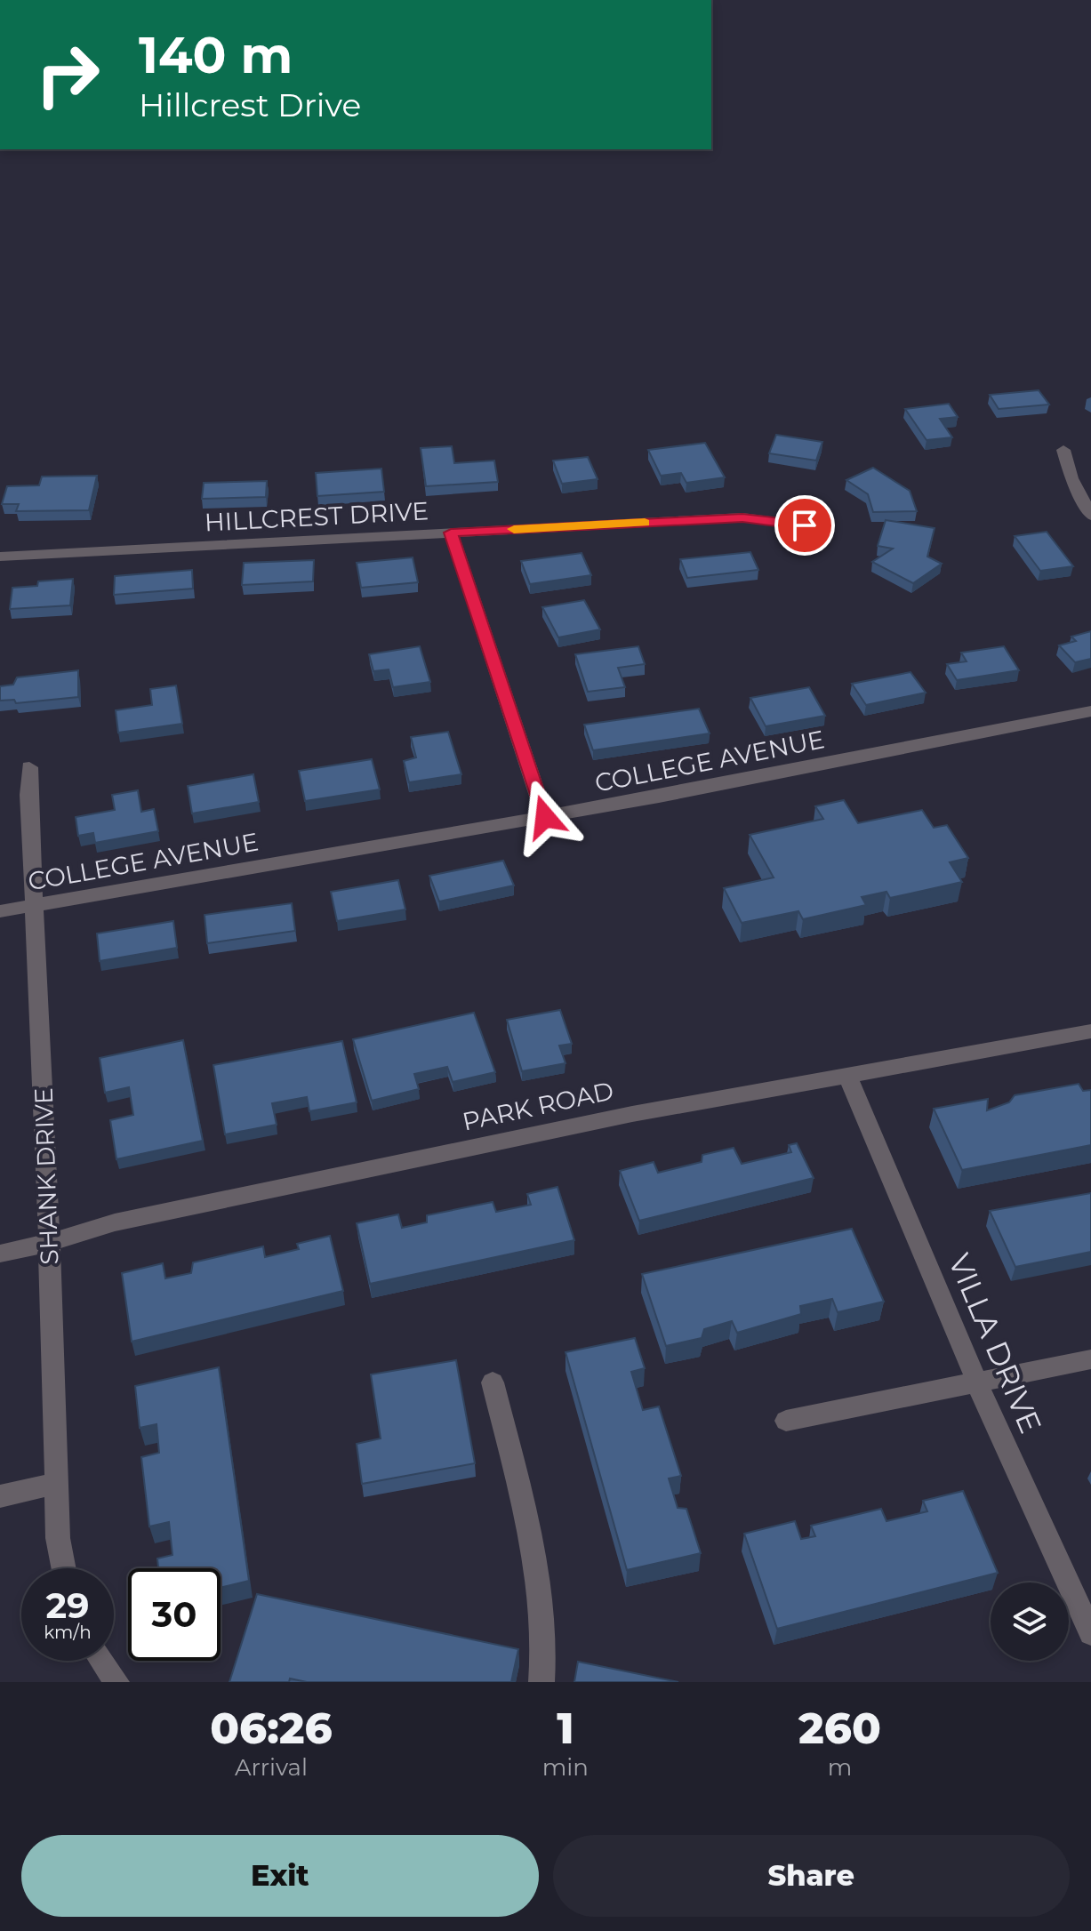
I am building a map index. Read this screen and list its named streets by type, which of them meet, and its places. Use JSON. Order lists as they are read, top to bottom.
{
  "streets": {
    "street": [
      "HILLCREST DRIVE",
      "COLLEGE AVENUE",
      "PARK ROAD",
      "SHANK DRIVE",
      "VILLA DRIVE"
    ]
  },
  "crossings": [
    ["COLLEGE AVENUE", "SHANK DRIVE"],
    ["PARK ROAD", "SHANK DRIVE"],
    ["PARK ROAD", "VILLA DRIVE"]
  ],
  "page": {
    "turn": ["140 m", "Hillcrest Drive"],
    "speed": "29 km/h",
    "limit": "30",
    "eta": [
      "06:26",
      "Arrival",
      "1",
      "min",
      "260",
      "m"
    ],
    "buttons": ["Exit", "Share"]
  }
}
